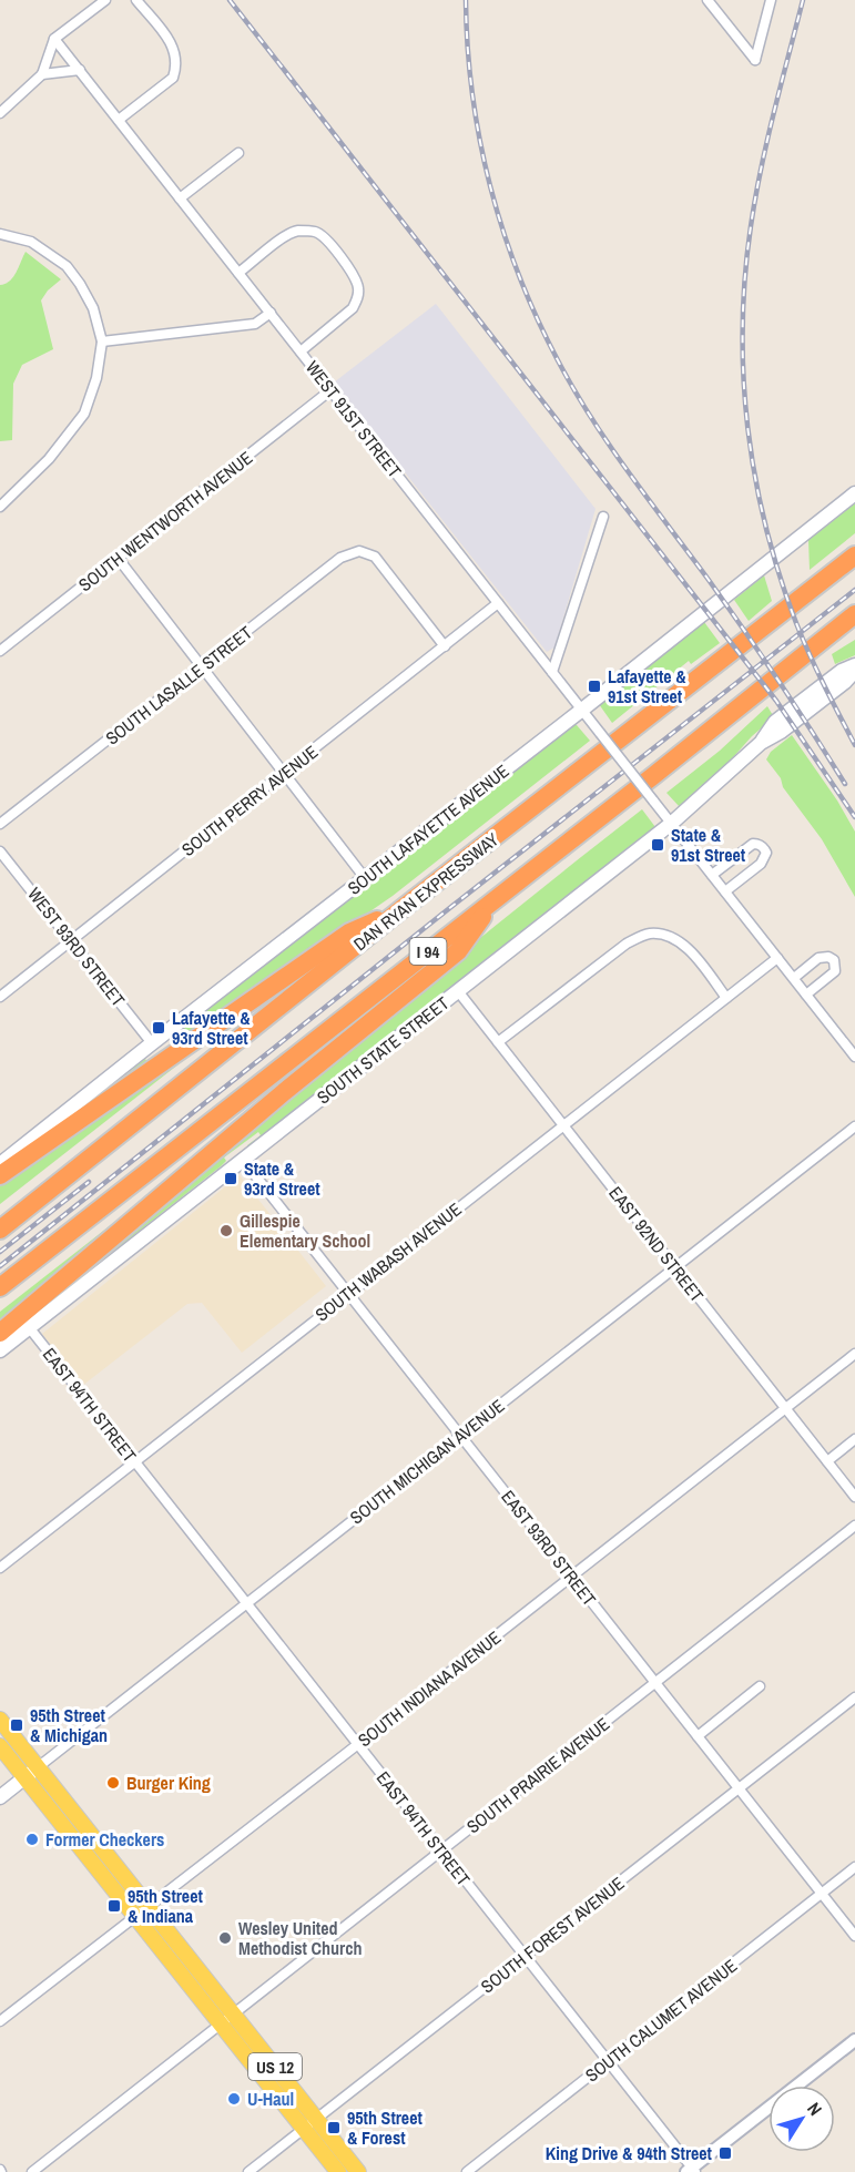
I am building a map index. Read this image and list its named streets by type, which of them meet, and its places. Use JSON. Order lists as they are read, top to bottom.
{
  "streets": {
    "highway": ["DAN RYAN EXPRESSWAY", "I 94"],
    "main road": [
      "SOUTH LAFAYETTE AVENUE",
      "SOUTH STATE STREET",
      "SOUTH MICHIGAN AVENUE",
      "US 12"
    ],
    "street": [
      "WEST 91ST STREET",
      "SOUTH WENTWORTH AVENUE",
      "SOUTH LASALLE STREET",
      "SOUTH PERRY AVENUE",
      "WEST 93RD STREET",
      "EAST 92ND STREET",
      "SOUTH WABASH AVENUE",
      "EAST 94TH STREET",
      "EAST 93RD STREET",
      "SOUTH INDIANA AVENUE",
      "SOUTH PRAIRIE AVENUE",
      "SOUTH FOREST AVENUE",
      "SOUTH CALUMET AVENUE"
    ]
  },
  "crossings": [
    ["WEST 91ST STREET", "SOUTH WENTWORTH AVENUE"],
    ["WEST 91ST STREET", "SOUTH PERRY AVENUE"],
    ["WEST 91ST STREET", "SOUTH LAFAYETTE AVENUE"],
    ["WEST 91ST STREET", "SOUTH STATE STREET"],
    ["WEST 91ST STREET", "SOUTH WABASH AVENUE"],
    ["SOUTH LASALLE STREET", "SOUTH PERRY AVENUE"],
    ["SOUTH PERRY AVENUE", "WEST 93RD STREET"],
    ["SOUTH LAFAYETTE AVENUE", "WEST 93RD STREET"],
    ["SOUTH STATE STREET", "EAST 92ND STREET"],
    ["SOUTH STATE STREET", "EAST 94TH STREET"],
    ["SOUTH STATE STREET", "EAST 93RD STREET"],
    ["EAST 92ND STREET", "SOUTH WABASH AVENUE"],
    ["EAST 92ND STREET", "SOUTH MICHIGAN AVENUE"],
    ["EAST 92ND STREET", "SOUTH INDIANA AVENUE"],
    ["SOUTH WABASH AVENUE", "EAST 94TH STREET"],
    ["SOUTH WABASH AVENUE", "EAST 93RD STREET"],
    ["EAST 94TH STREET", "SOUTH MICHIGAN AVENUE"],
    ["EAST 94TH STREET", "SOUTH INDIANA AVENUE"],
    ["EAST 94TH STREET", "SOUTH PRAIRIE AVENUE"],
    ["EAST 94TH STREET", "SOUTH FOREST AVENUE"],
    ["EAST 94TH STREET", "SOUTH CALUMET AVENUE"],
    ["SOUTH MICHIGAN AVENUE", "EAST 93RD STREET"],
    ["SOUTH MICHIGAN AVENUE", "US 12"],
    ["EAST 93RD STREET", "SOUTH INDIANA AVENUE"],
    ["EAST 93RD STREET", "SOUTH PRAIRIE AVENUE"],
    ["EAST 93RD STREET", "SOUTH FOREST AVENUE"],
    ["EAST 93RD STREET", "SOUTH CALUMET AVENUE"],
    ["SOUTH INDIANA AVENUE", "US 12"],
    ["SOUTH PRAIRIE AVENUE", "US 12"],
    ["SOUTH FOREST AVENUE", "US 12"]
  ],
  "places": {
    "transit": [
      "Lafayette & 91st Street",
      "State & 91st Street",
      "Lafayette & 93rd Street",
      "State & 93rd Street",
      "95th Street & Michigan",
      "95th Street & Indiana",
      "95th Street & Forest",
      "King Drive & 94th Street"
    ],
    "other": [
      "Gillespie Elementary School",
      "Burger King",
      "Former Checkers",
      "Wesley United Methodist Church",
      "U-Haul"
    ]
  },
  "north": "top right"
}
